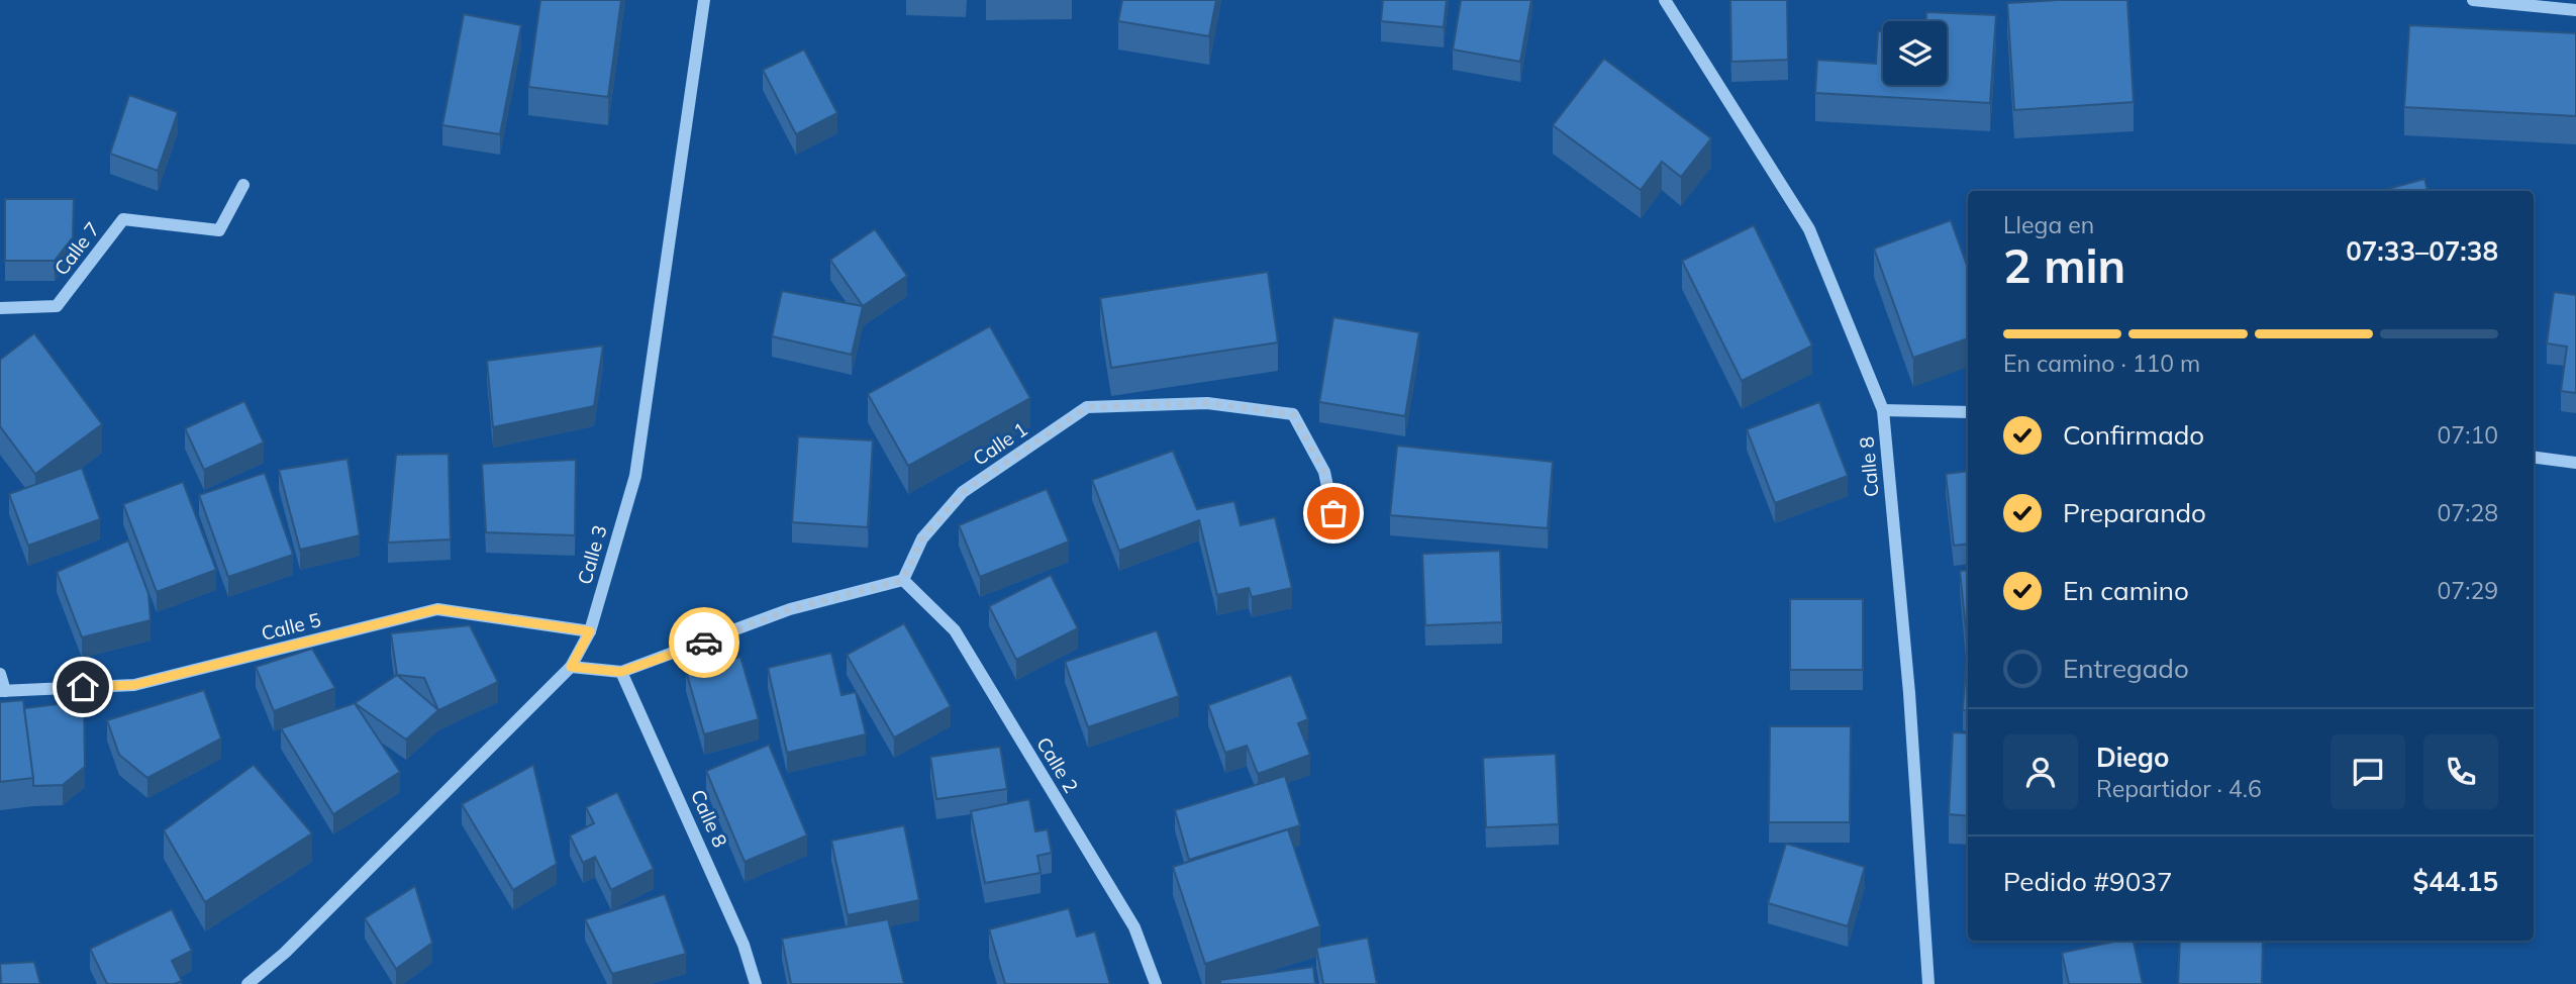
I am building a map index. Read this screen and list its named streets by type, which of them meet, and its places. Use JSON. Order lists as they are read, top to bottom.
{
  "streets": {
    "street": [
      "Calle 7",
      "Calle 1",
      "Calle 8",
      "Calle 3",
      "Calle 5",
      "Calle 2"
    ]
  },
  "crossings": [
    ["Calle 1", "Calle 2"],
    ["Calle 3", "Calle 5"]
  ],
  "page": {
    "heading": ["2 min", "Llega en", "07:33–07:38"],
    "panel": [
      "Diego",
      "Repartidor · 4.6",
      "Pedido #9037",
      "$44.15"
    ],
    "bar": "En camino · 110 m",
    "list": [
      ["Confirmado", "07:10"],
      ["Preparando", "07:28"],
      ["En camino", "07:29"],
      "Entregado"
    ]
  }
}
